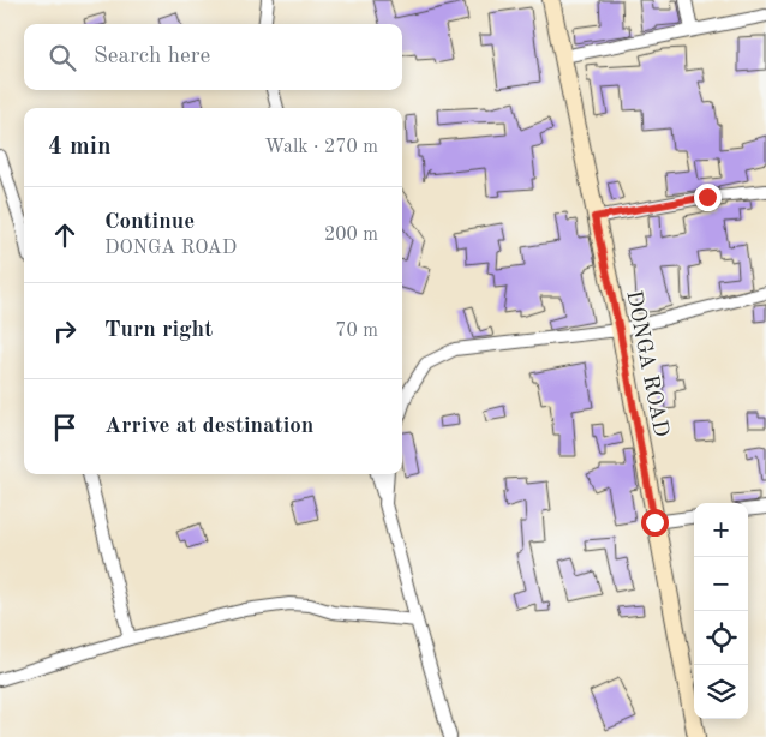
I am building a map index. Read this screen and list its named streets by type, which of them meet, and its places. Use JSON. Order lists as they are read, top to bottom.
{
  "streets": {
    "street": ["DONGA ROAD"]
  },
  "page": {
    "search": "Search here",
    "heading": ["4 min", "Walk · 270 m"],
    "list": [
      ["Continue", "DONGA ROAD", "200 m"],
      ["Turn right", "70 m"],
      "Arrive at destination"
    ],
    "map_buttons": ["+", "−"]
  }
}
